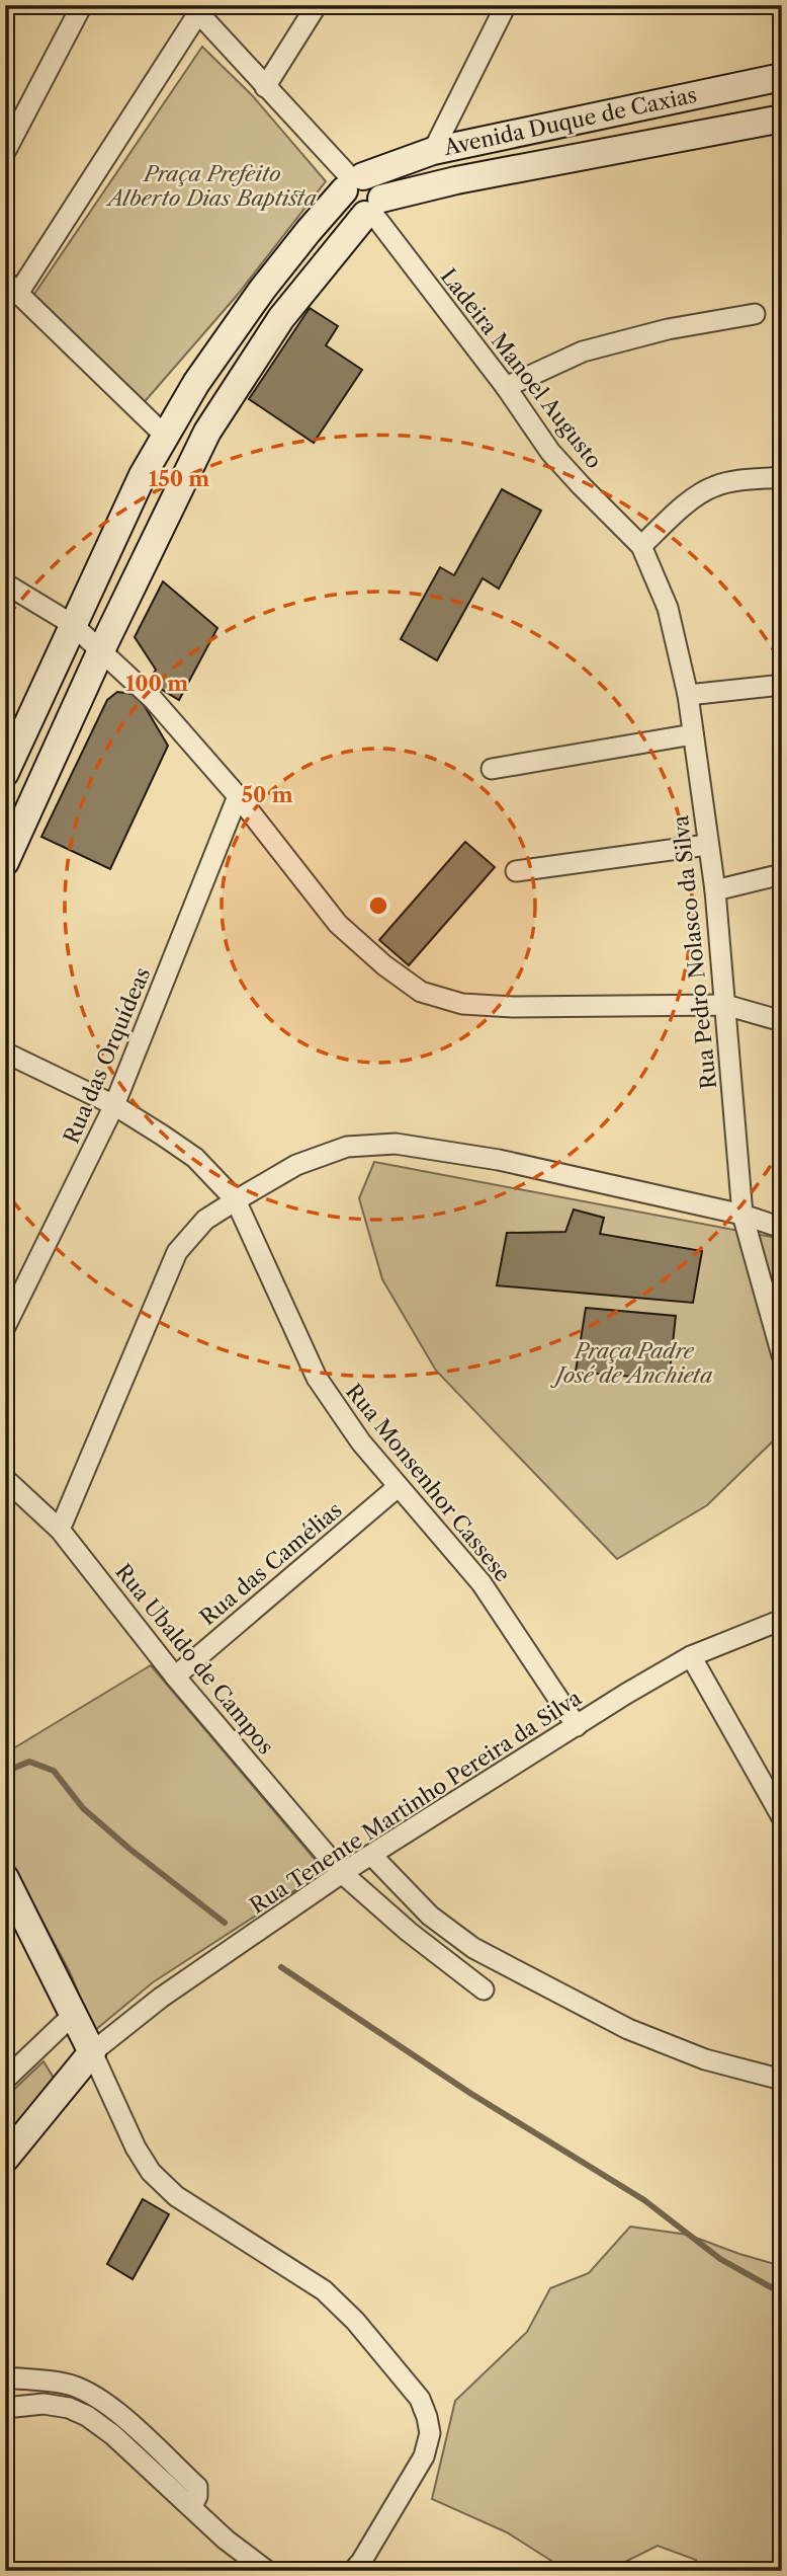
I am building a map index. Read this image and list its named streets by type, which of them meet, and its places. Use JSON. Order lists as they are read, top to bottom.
{
  "streets": {
    "main road": ["Avenida Duque de Caxias"],
    "street": [
      "Ladeira Manoel Augusto",
      "Rua Pedro Nolasco da Silva",
      "Rua das Orquídeas",
      "Rua Monsenhor Cassese",
      "Rua das Camélias",
      "Rua Ubaldo de Campos",
      "Rua Tenente Martinho Pereira da Silva"
    ]
  },
  "crossings": [
    ["Avenida Duque de Caxias", "Ladeira Manoel Augusto"],
    ["Ladeira Manoel Augusto", "Rua Pedro Nolasco da Silva"],
    ["Rua das Orquídeas", "Rua Monsenhor Cassese"],
    ["Rua Monsenhor Cassese", "Rua das Camélias"],
    ["Rua Monsenhor Cassese", "Rua Tenente Martinho Pereira da Silva"],
    ["Rua das Camélias", "Rua Ubaldo de Campos"],
    ["Rua Ubaldo de Campos", "Rua Tenente Martinho Pereira da Silva"]
  ],
  "parks": ["Praça Prefeito Alberto Dias Baptista", "Praça Padre José de Anchieta"],
  "rings": ["150 m", "100 m", "50 m"]
}
